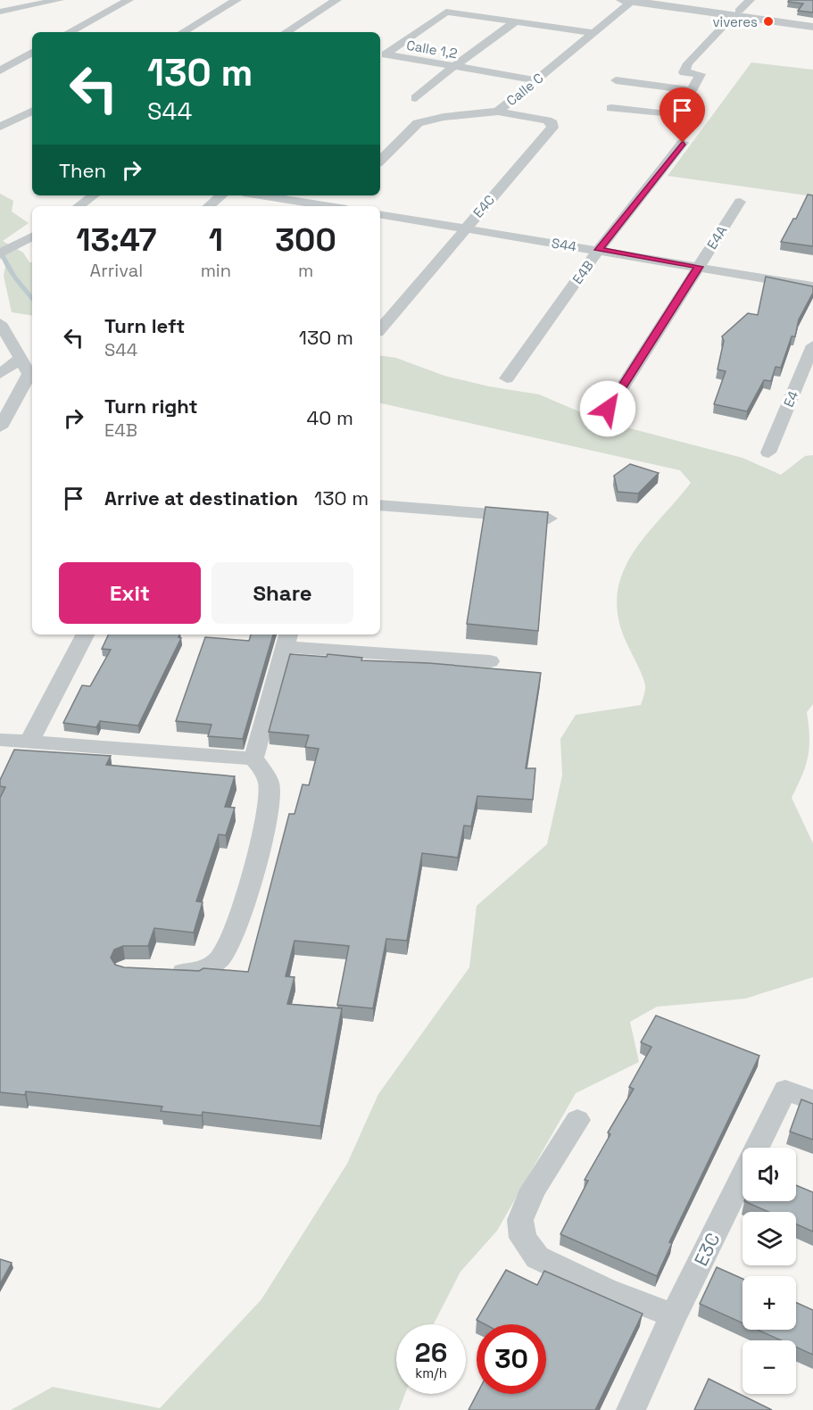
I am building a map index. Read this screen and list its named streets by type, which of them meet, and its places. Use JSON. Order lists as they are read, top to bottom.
{
  "streets": {
    "street": [
      "Calle 1,2",
      "Calle C",
      "E4C",
      "E4A",
      "S44",
      "E4B",
      "E4",
      "E3C"
    ]
  },
  "crossings": [
    ["Calle 1,2", "Calle C"],
    ["Calle C", "E4C"],
    ["E4C", "S44"],
    ["E4A", "S44"],
    ["S44", "E4B"]
  ],
  "places": ["viveres"],
  "page": {
    "turn": ["130 m", "S44"],
    "then": "Then",
    "eta": [
      "13:47",
      "Arrival",
      "1",
      "min",
      "300",
      "m"
    ],
    "list": [
      {
        "name": "Turn left",
        "note": "S44",
        "value": "130 m"
      },
      {
        "name": "Turn right",
        "note": "E4B",
        "value": "40 m"
      },
      {
        "name": "Arrive at destination",
        "value": "130 m"
      }
    ],
    "buttons": ["Exit", "Share"],
    "map_buttons": ["+", "−"],
    "speed": "26 km/h",
    "limit": "30"
  }
}
